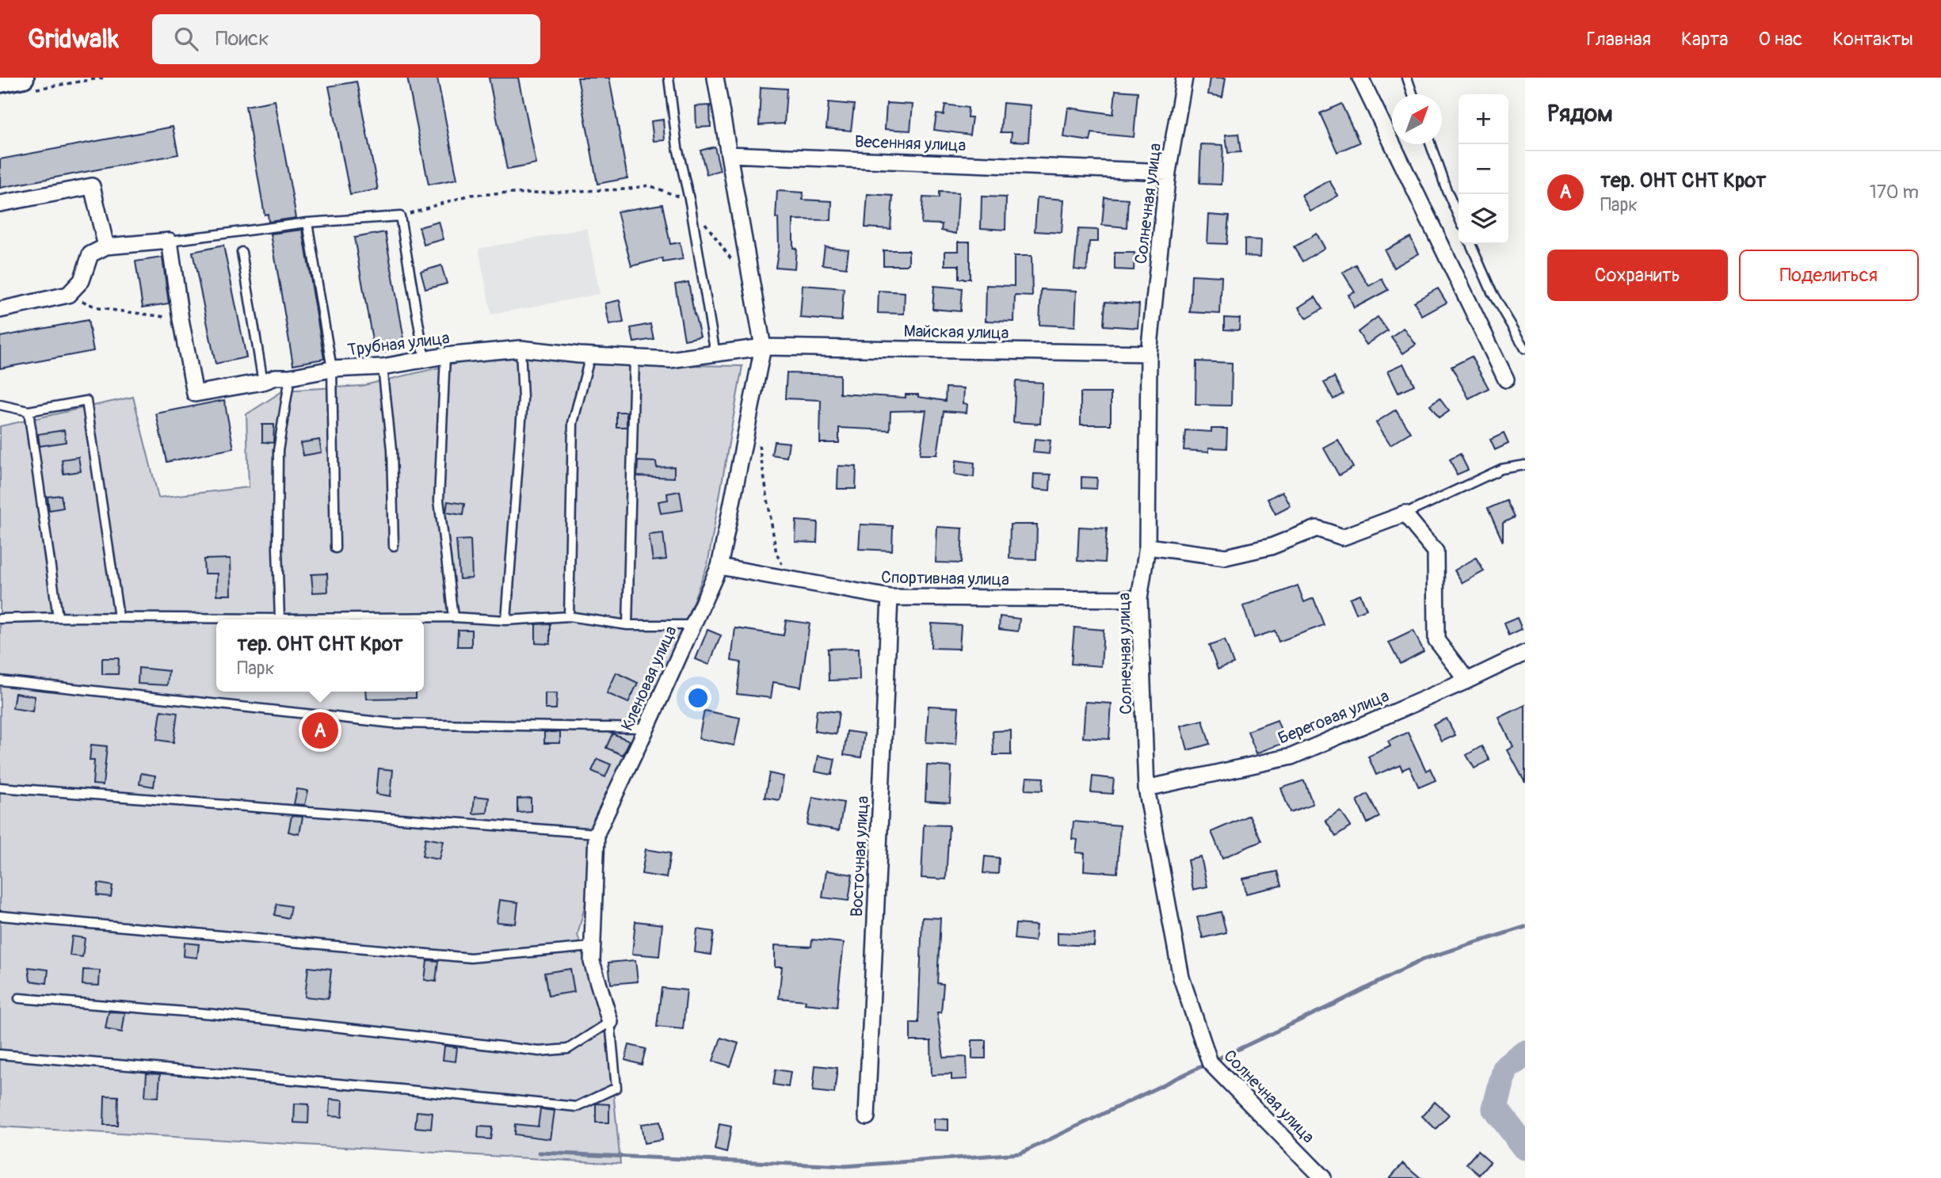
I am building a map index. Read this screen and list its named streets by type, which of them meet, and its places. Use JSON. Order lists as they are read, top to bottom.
{
  "streets": {
    "street": [
      "Весенняя улица",
      "Солнечная улица",
      "Майская улица",
      "Трубная улица",
      "Спортивная улица",
      "Кленовая улица",
      "Береговая улица",
      "Восточная улица"
    ]
  },
  "crossings": [
    ["Весенняя улица", "Солнечная улица"],
    ["Солнечная улица", "Майская улица"],
    ["Солнечная улица", "Спортивная улица"],
    ["Солнечная улица", "Береговая улица"],
    ["Майская улица", "Трубная улица"],
    ["Майская улица", "Кленовая улица"],
    ["Трубная улица", "Кленовая улица"],
    ["Спортивная улица", "Кленовая улица"],
    ["Спортивная улица", "Восточная улица"]
  ],
  "north": "top right",
  "page": {
    "header": "Gridwalk",
    "search": "Поиск",
    "nav": [
      "Главная",
      "Карта",
      "О нас",
      "Контакты"
    ],
    "heading": "Рядом",
    "map_buttons": ["+", "−"],
    "list": [
      {
        "mark": "A",
        "name": "тер. ОНТ СНТ Крот",
        "note": "Парк",
        "value": "170 m"
      }
    ],
    "buttons": ["Сохранить", "Поделиться"],
    "popup": ["тер. ОНТ СНТ Крот", "Парк"],
    "pins": "A"
  }
}
